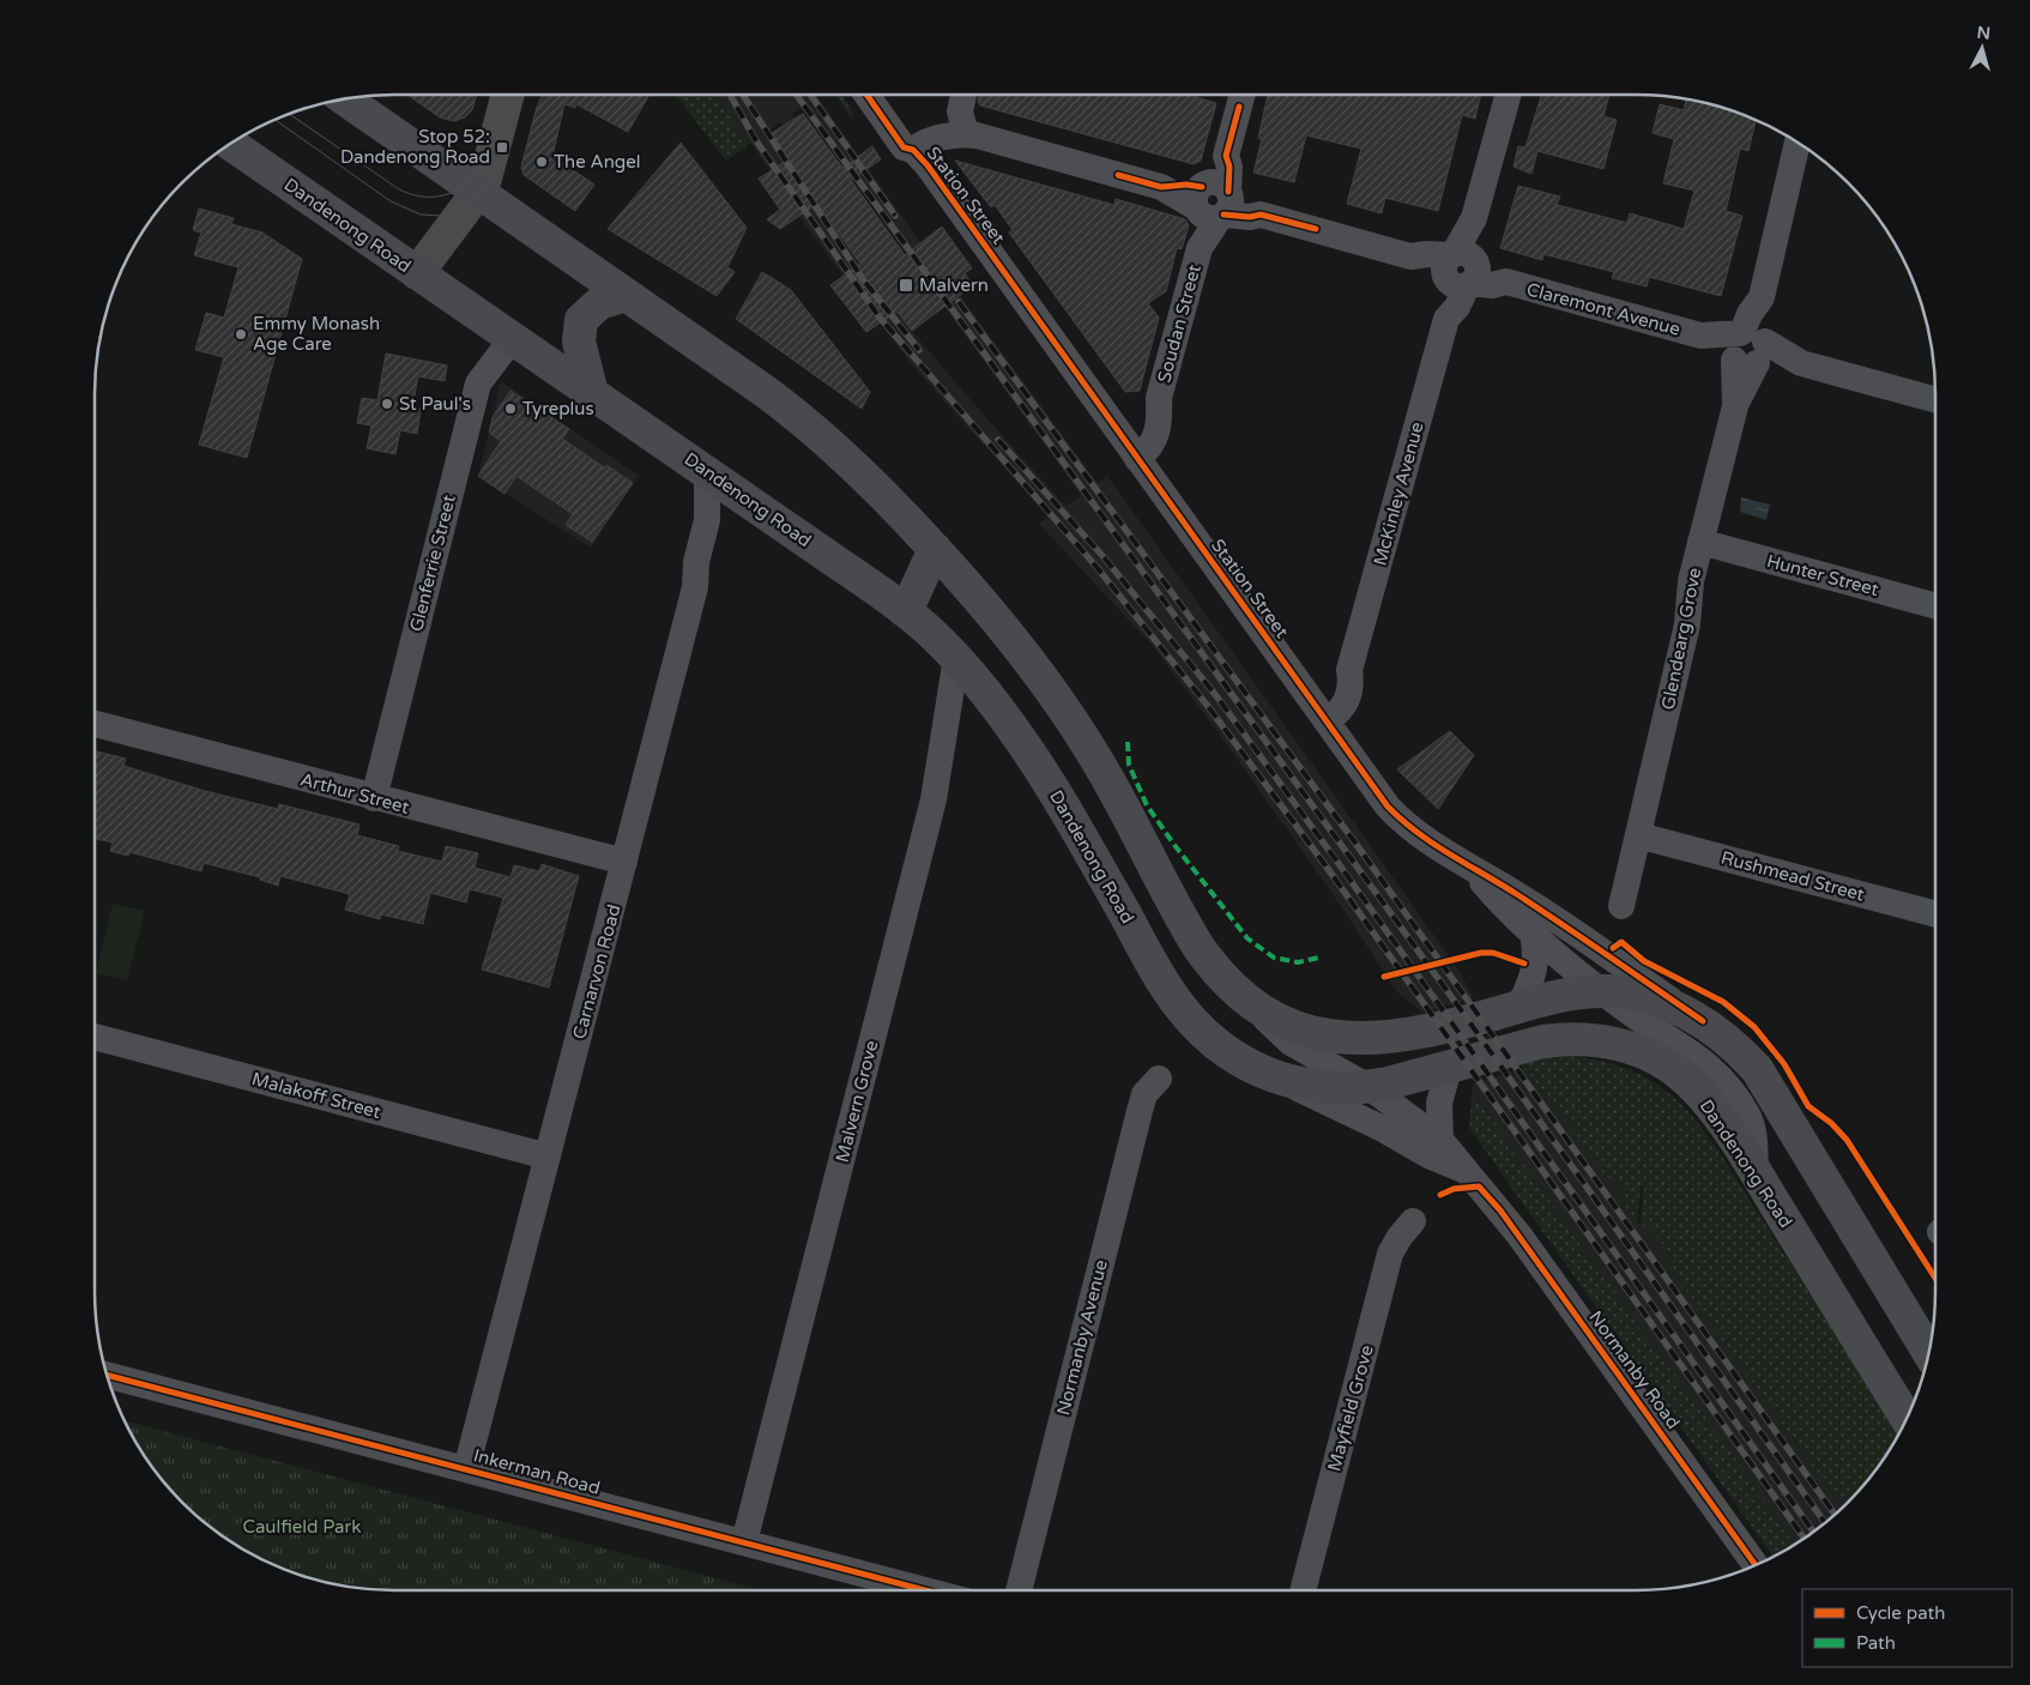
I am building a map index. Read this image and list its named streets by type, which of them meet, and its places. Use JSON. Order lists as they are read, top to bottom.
{
  "streets": {
    "highway": ["Dandenong Road"],
    "street": [
      "Station Street",
      "Claremont Avenue",
      "Soudan Street",
      "McKinley Avenue",
      "Glenferrie Street",
      "Hunter Street",
      "Glendearg Grove",
      "Arthur Street",
      "Rushmead Street",
      "Carnarvon Road",
      "Malakoff Street",
      "Malvern Grove",
      "Normanby Avenue",
      "Normanby Road",
      "Mayfield Grove",
      "Inkerman Road"
    ]
  },
  "crossings": [
    ["Station Street", "Dandenong Road"],
    ["Station Street", "Claremont Avenue"],
    ["Station Street", "Soudan Street"],
    ["Station Street", "McKinley Avenue"],
    ["Dandenong Road", "Glenferrie Street"],
    ["Dandenong Road", "Carnarvon Road"],
    ["Dandenong Road", "Malvern Grove"],
    ["Dandenong Road", "Normanby Road"],
    ["Claremont Avenue", "Soudan Street"],
    ["Claremont Avenue", "McKinley Avenue"],
    ["Claremont Avenue", "Glendearg Grove"],
    ["Glenferrie Street", "Arthur Street"],
    ["Hunter Street", "Glendearg Grove"],
    ["Glendearg Grove", "Rushmead Street"],
    ["Arthur Street", "Carnarvon Road"],
    ["Carnarvon Road", "Malakoff Street"],
    ["Carnarvon Road", "Inkerman Road"],
    ["Malvern Grove", "Inkerman Road"]
  ],
  "parks": ["Caulfield Park"],
  "places": {
    "transit": ["Stop 52: Dandenong Road", "Malvern"],
    "other": [
      "The Angel",
      "Emmy Monash Age Care",
      "St Paul's",
      "Tyreplus"
    ]
  },
  "legend": ["Cycle path", "Path"],
  "north": "top"
}
